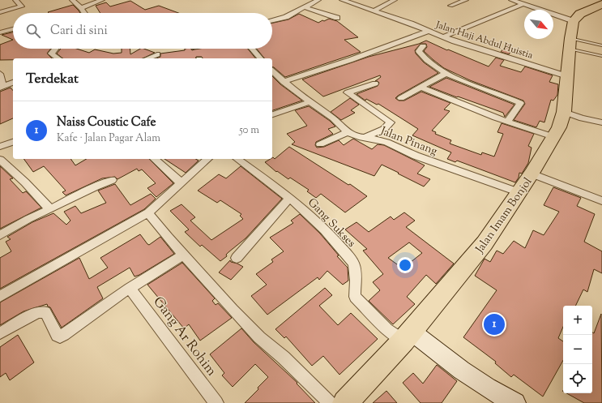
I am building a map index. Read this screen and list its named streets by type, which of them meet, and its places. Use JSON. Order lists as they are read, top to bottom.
{
  "streets": {
    "highway": ["Jalan Imam Bonjol"],
    "street": [
      "Jalan Haji Abdul Huistia",
      "Jalan Pinang",
      "Gang Sukses",
      "Gang Ar Rohim"
    ]
  },
  "crossings": [
    ["Jalan Haji Abdul Huistia", "Jalan Imam Bonjol"],
    ["Jalan Pinang", "Jalan Imam Bonjol"],
    ["Jalan Imam Bonjol", "Gang Sukses"]
  ],
  "north": "bottom right",
  "page": {
    "search": "Cari di sini",
    "heading": "Terdekat",
    "list": [
      {
        "mark": "1",
        "name": "Naiss Coustic Cafe",
        "note": "Kafe · Jalan Pagar Alam",
        "value": "50 m"
      }
    ],
    "map_buttons": ["+", "−"],
    "pins": "1"
  }
}
